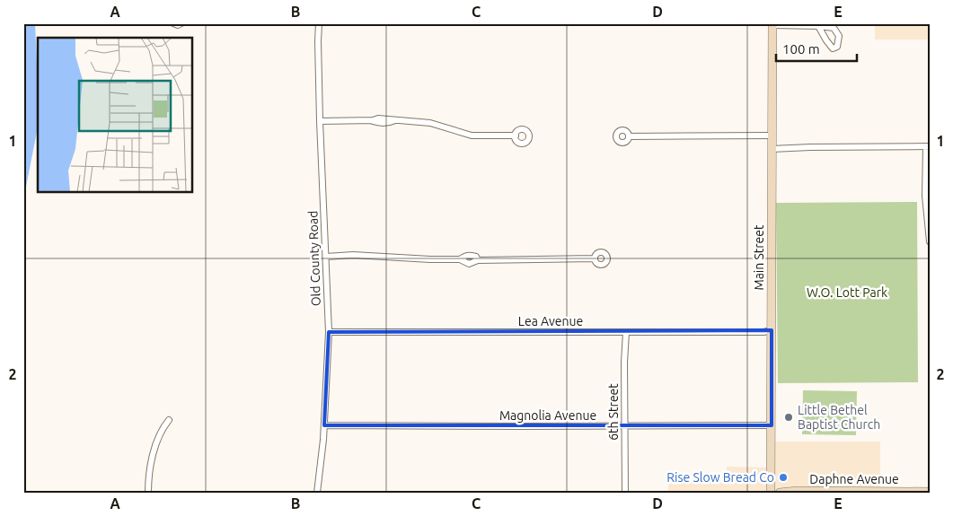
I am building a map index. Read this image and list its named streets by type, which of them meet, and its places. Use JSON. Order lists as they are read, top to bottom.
{
  "streets": {
    "main road": ["Main Street", "Daphne Avenue"],
    "street": [
      "Old County Road",
      "Lea Avenue",
      "6th Street",
      "Magnolia Avenue"
    ]
  },
  "crossings": [
    ["Main Street", "Lea Avenue"],
    ["Main Street", "Magnolia Avenue"],
    ["Old County Road", "Lea Avenue"],
    ["Old County Road", "Magnolia Avenue"],
    ["Lea Avenue", "6th Street"],
    ["6th Street", "Magnolia Avenue"]
  ],
  "parks": ["W.O. Lott Park"],
  "places": ["Little Bethel Baptist Church", "Rise Slow Bread Co"],
  "scale_bar": "100 m",
  "grid": {
    "columns": [
      "A",
      "B",
      "C",
      "D",
      "E"
    ],
    "rows": ["1", "2"]
  }
}
